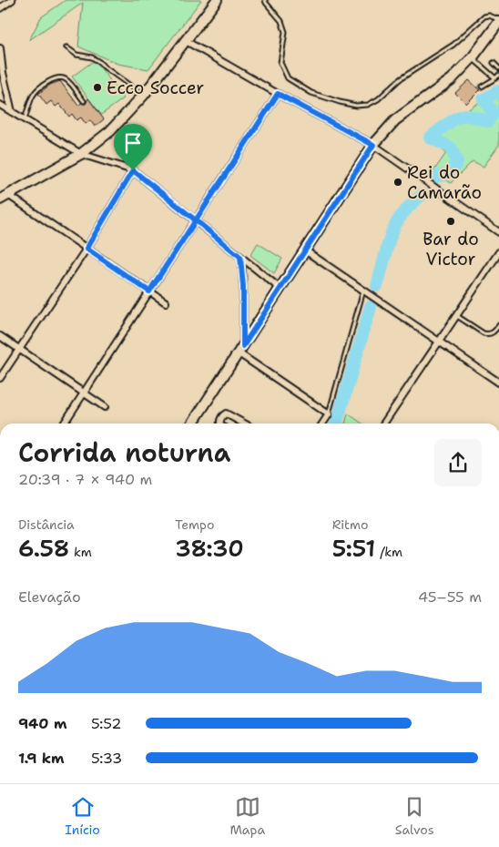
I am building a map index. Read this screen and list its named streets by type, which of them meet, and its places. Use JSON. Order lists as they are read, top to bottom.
{
  "places": ["Ecco Soccer", "Rei do Camarão", "Bar do Victor"],
  "page": {
    "heading": ["Corrida noturna", "20:39 · 7 × 940 m"],
    "stats": [
      ["Distância", "6.58 km"],
      ["Tempo", "38:30"],
      ["Ritmo", "5:51 /km"]
    ],
    "chart": ["Elevação", "45–55 m"],
    "list": [
      {
        "name": "940 m",
        "note": "5:52"
      },
      {
        "name": "1.9 km",
        "note": "5:33"
      }
    ],
    "tabs": ["Início", "Mapa", "Salvos"]
  }
}
